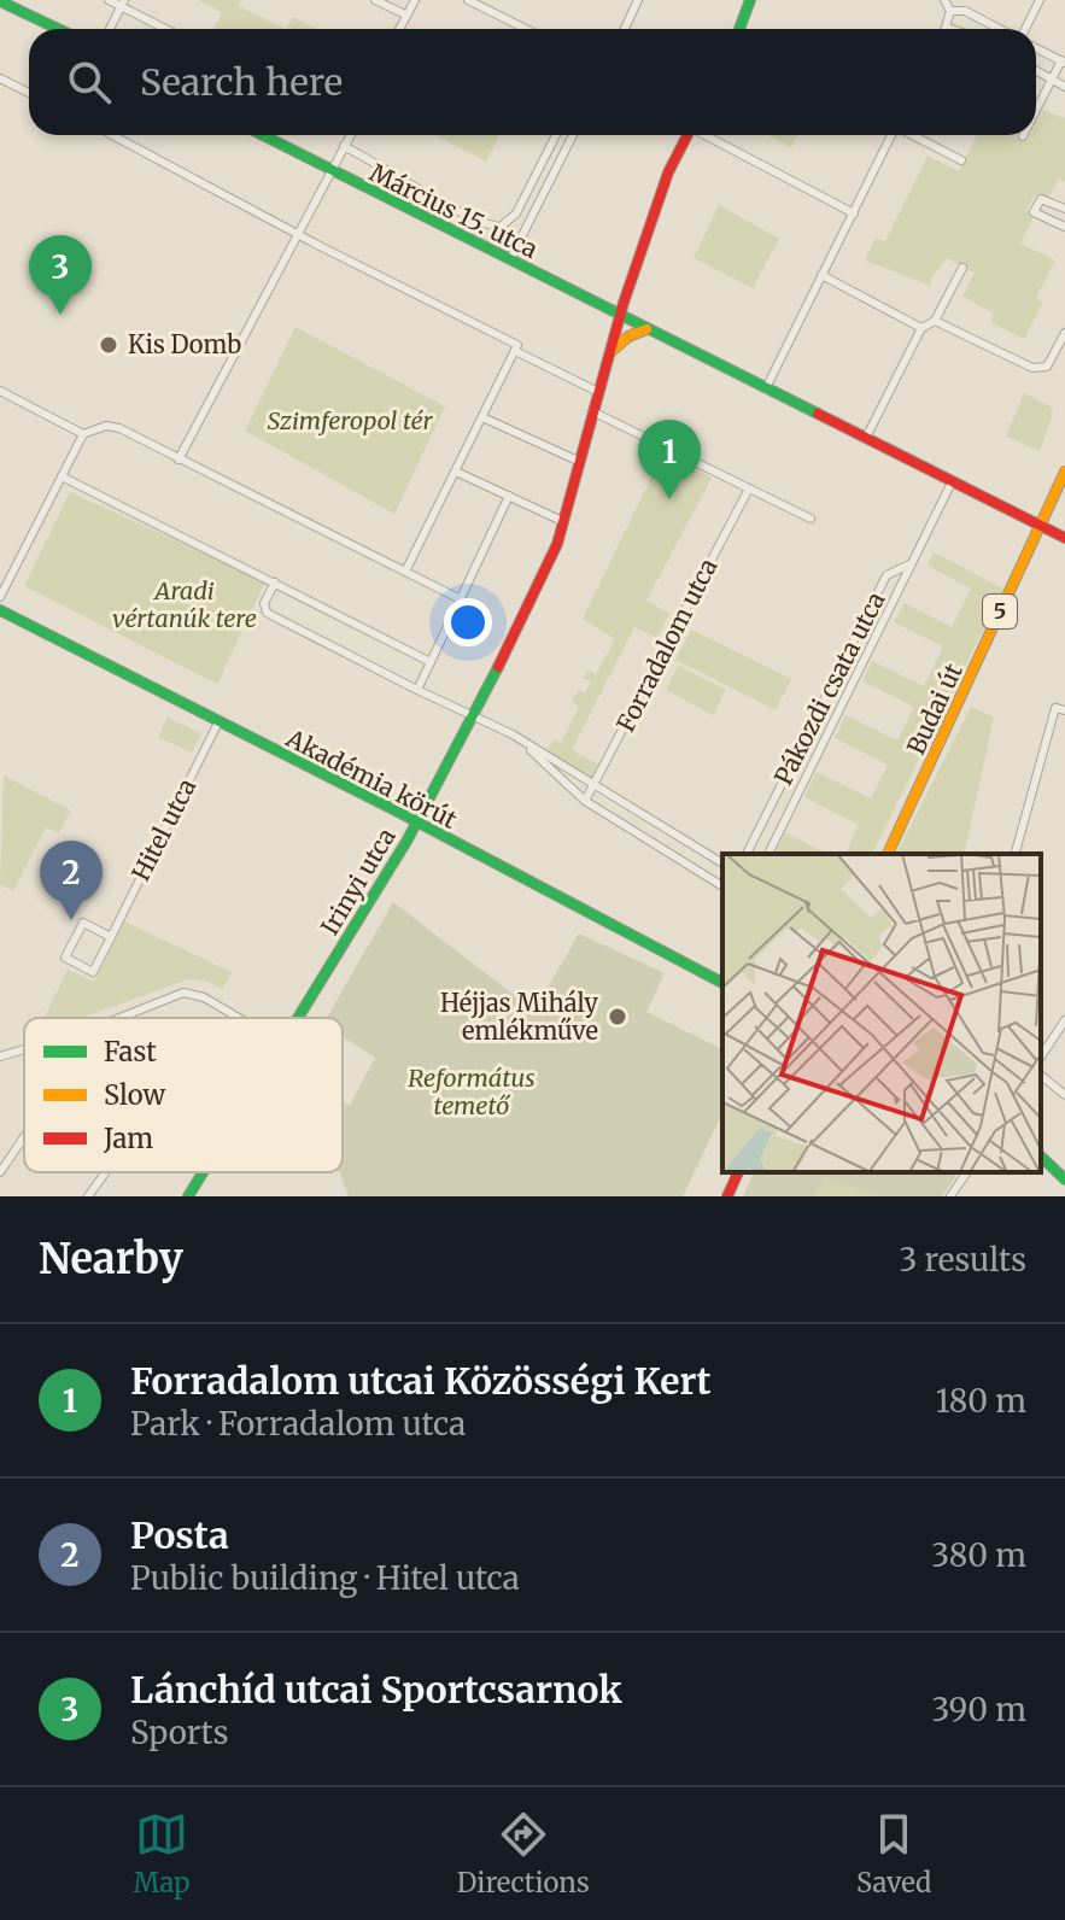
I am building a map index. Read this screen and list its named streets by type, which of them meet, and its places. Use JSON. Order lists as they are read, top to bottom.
{
  "streets": {
    "street": [
      "Március 15. utca",
      "5",
      "Forradalom utca",
      "Pákozdi csata utca",
      "Budai út",
      "Akadémia körút",
      "Hitel utca",
      "Irinyi utca"
    ]
  },
  "crossings": [
    ["Március 15. utca", "Budai út"],
    ["Március 15. utca", "Irinyi utca"],
    ["Akadémia körút", "Hitel utca"],
    ["Akadémia körút", "Irinyi utca"]
  ],
  "parks": ["Szimferopol tér", "Aradi vértanúk tere", "Református temető"],
  "places": ["Kis Domb", "Héjjas Mihály emlékműve"],
  "legend": ["Fast", "Slow", "Jam"],
  "page": {
    "search": "Search here",
    "pins": ["3", "1", "2"],
    "heading": ["Nearby", "3 results"],
    "list": [
      {
        "mark": "1",
        "name": "Forradalom utcai Közösségi Kert",
        "note": "Park · Forradalom utca",
        "value": "180 m"
      },
      {
        "mark": "2",
        "name": "Posta",
        "note": "Public building · Hitel utca",
        "value": "380 m"
      },
      {
        "mark": "3",
        "name": "Lánchíd utcai Sportcsarnok",
        "note": "Sports",
        "value": "390 m"
      }
    ],
    "nav": ["Map", "Directions", "Saved"]
  }
}
